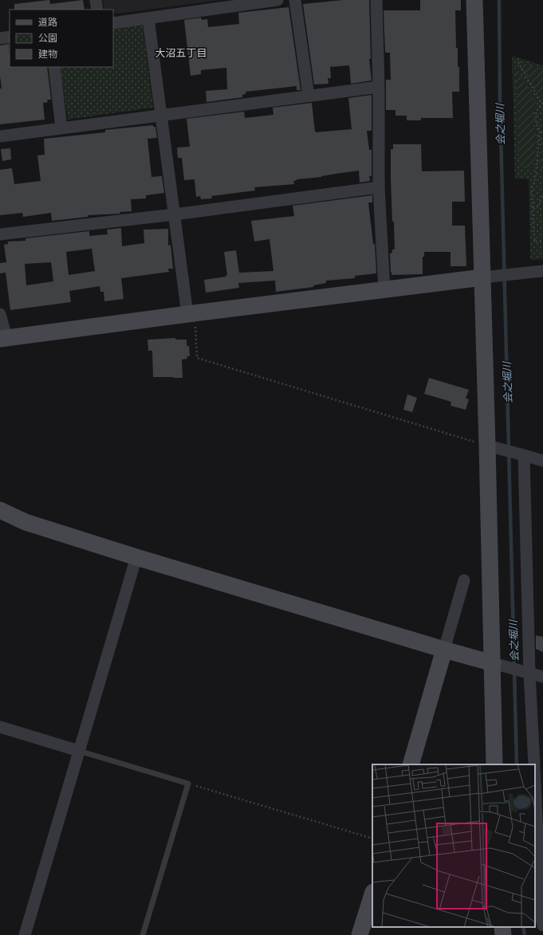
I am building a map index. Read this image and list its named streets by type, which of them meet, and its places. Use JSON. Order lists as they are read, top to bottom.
{
  "districts": ["大沼五丁目"],
  "water": ["会之堀川"],
  "legend": ["道路", "公園", "建物"]
}
